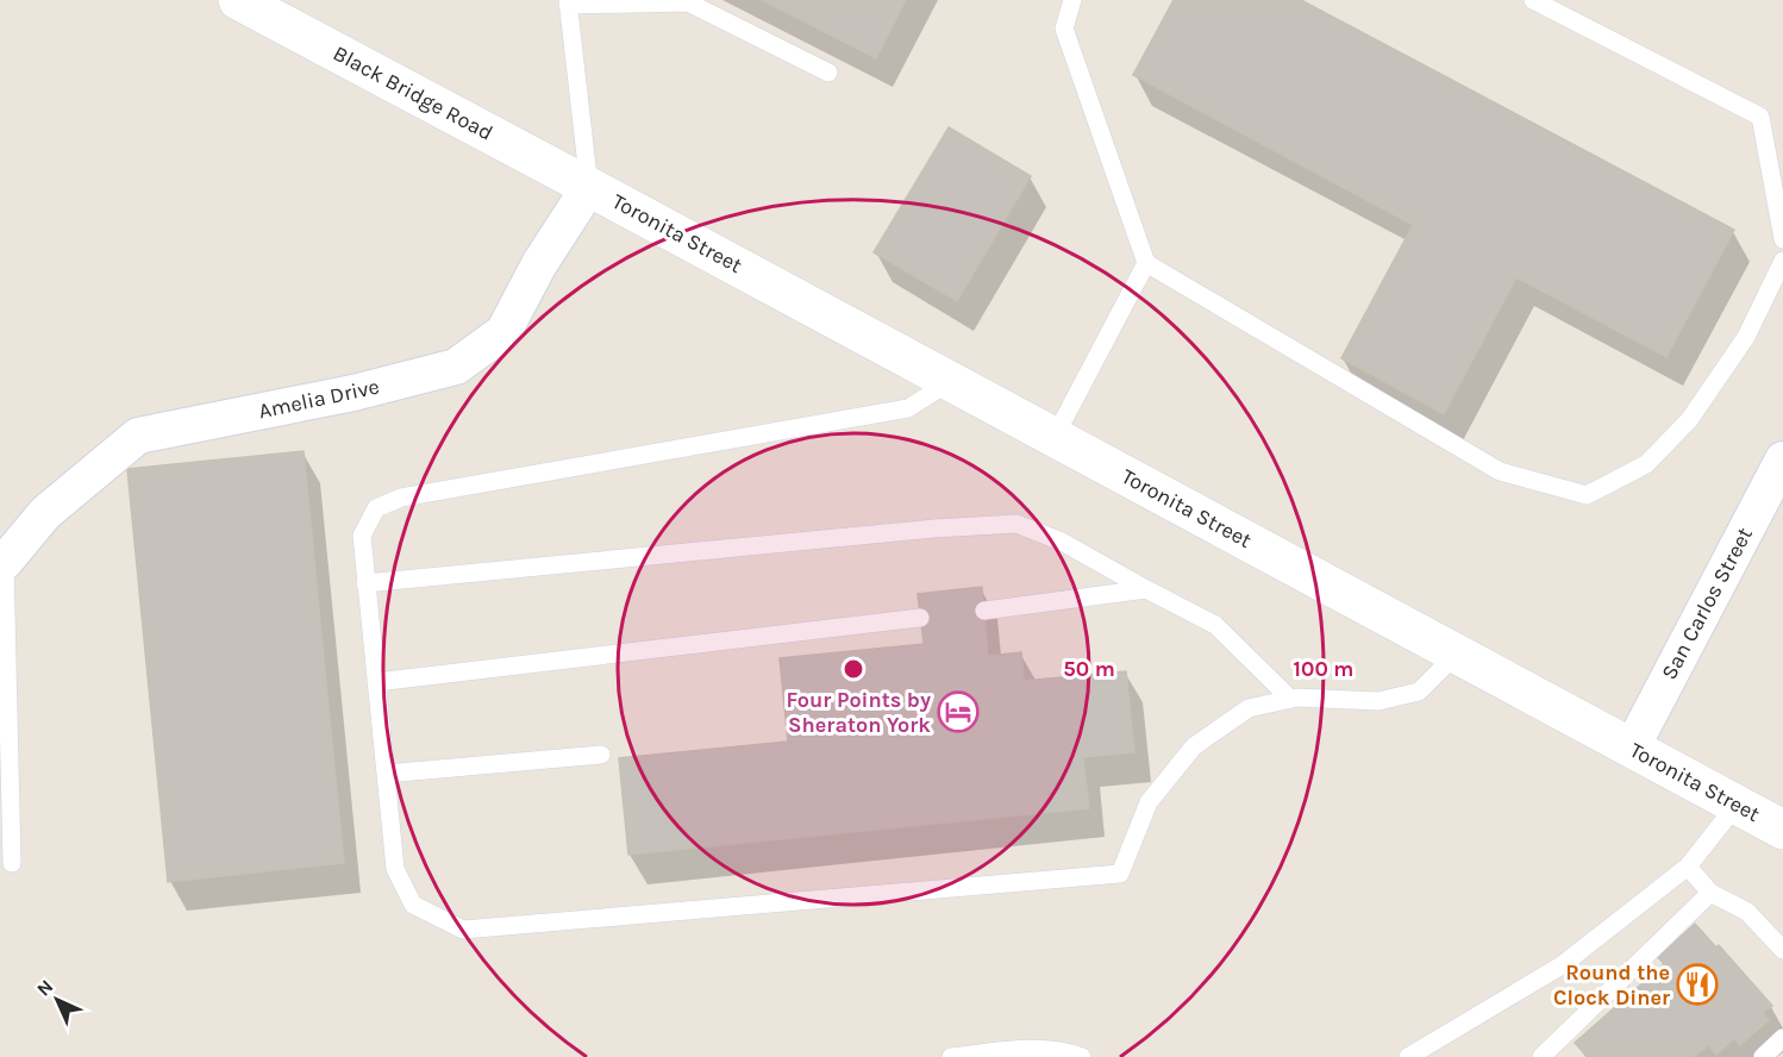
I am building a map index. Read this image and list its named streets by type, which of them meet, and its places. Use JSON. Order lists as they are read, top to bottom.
{
  "streets": {
    "street": [
      "Black Bridge Road",
      "Toronita Street",
      "Amelia Drive",
      "San Carlos Street"
    ]
  },
  "crossings": [
    ["Black Bridge Road", "Toronita Street"],
    ["Black Bridge Road", "Amelia Drive"],
    ["Toronita Street", "Amelia Drive"],
    ["Toronita Street", "San Carlos Street"]
  ],
  "places": {
    "hotel": ["Four Points by Sheraton York"],
    "restaurant": ["Round the Clock Diner"]
  },
  "north": "top left",
  "rings": ["50 m", "100 m"]
}
